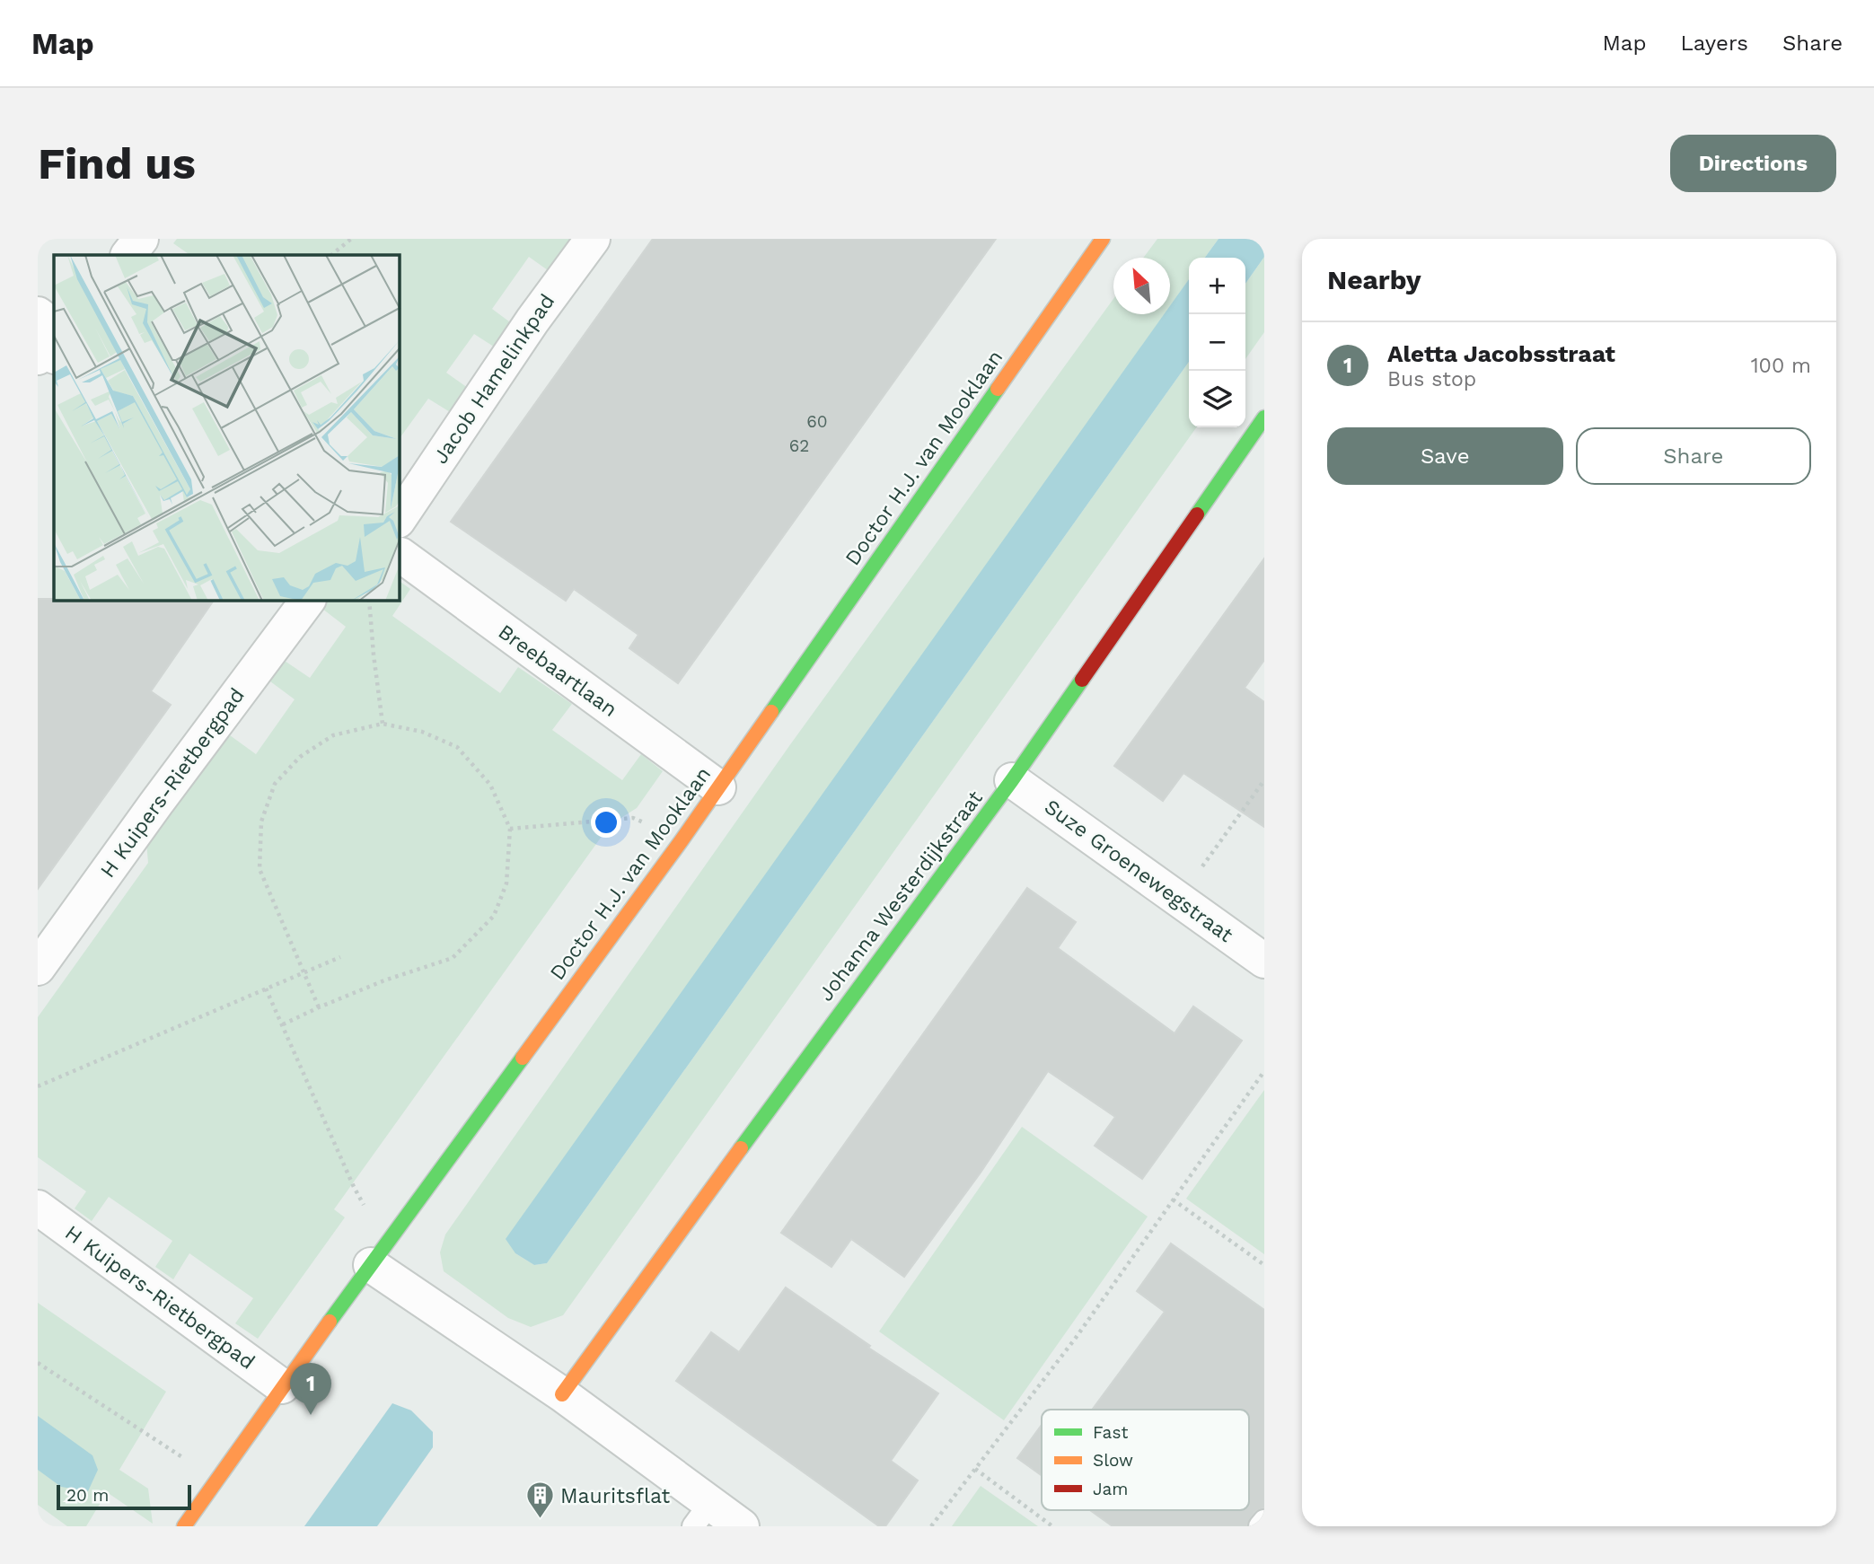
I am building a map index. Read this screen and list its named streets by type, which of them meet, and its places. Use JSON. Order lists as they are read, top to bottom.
{
  "streets": {
    "street": [
      "Jacob Hamelinkpad",
      "Doctor H.J. van Mooklaan",
      "Breebaartlaan",
      "H Kuipers-Rietbergpad",
      "Suze Groenewegstraat",
      "Johanna Westerdijkstraat"
    ]
  },
  "crossings": [
    ["Doctor H.J. van Mooklaan", "Breebaartlaan"],
    ["Doctor H.J. van Mooklaan", "H Kuipers-Rietbergpad"],
    ["Suze Groenewegstraat", "Johanna Westerdijkstraat"]
  ],
  "places": {
    "building": ["Mauritsflat"]
  },
  "house_numbers": ["60", "62"],
  "legend": ["Fast", "Slow", "Jam"],
  "scale_bar": "20 m",
  "north": "top left",
  "page": {
    "header": "Map",
    "nav": ["Map", "Layers", "Share"],
    "buttons": [
      "Directions",
      ["Save", "Share"]
    ],
    "title": "Find us",
    "heading": "Nearby",
    "map_buttons": ["+", "−"],
    "list": [
      {
        "mark": "1",
        "name": "Aletta Jacobsstraat",
        "note": "Bus stop",
        "value": "100 m"
      }
    ],
    "pins": "1",
    "scale": "20 m"
  }
}
